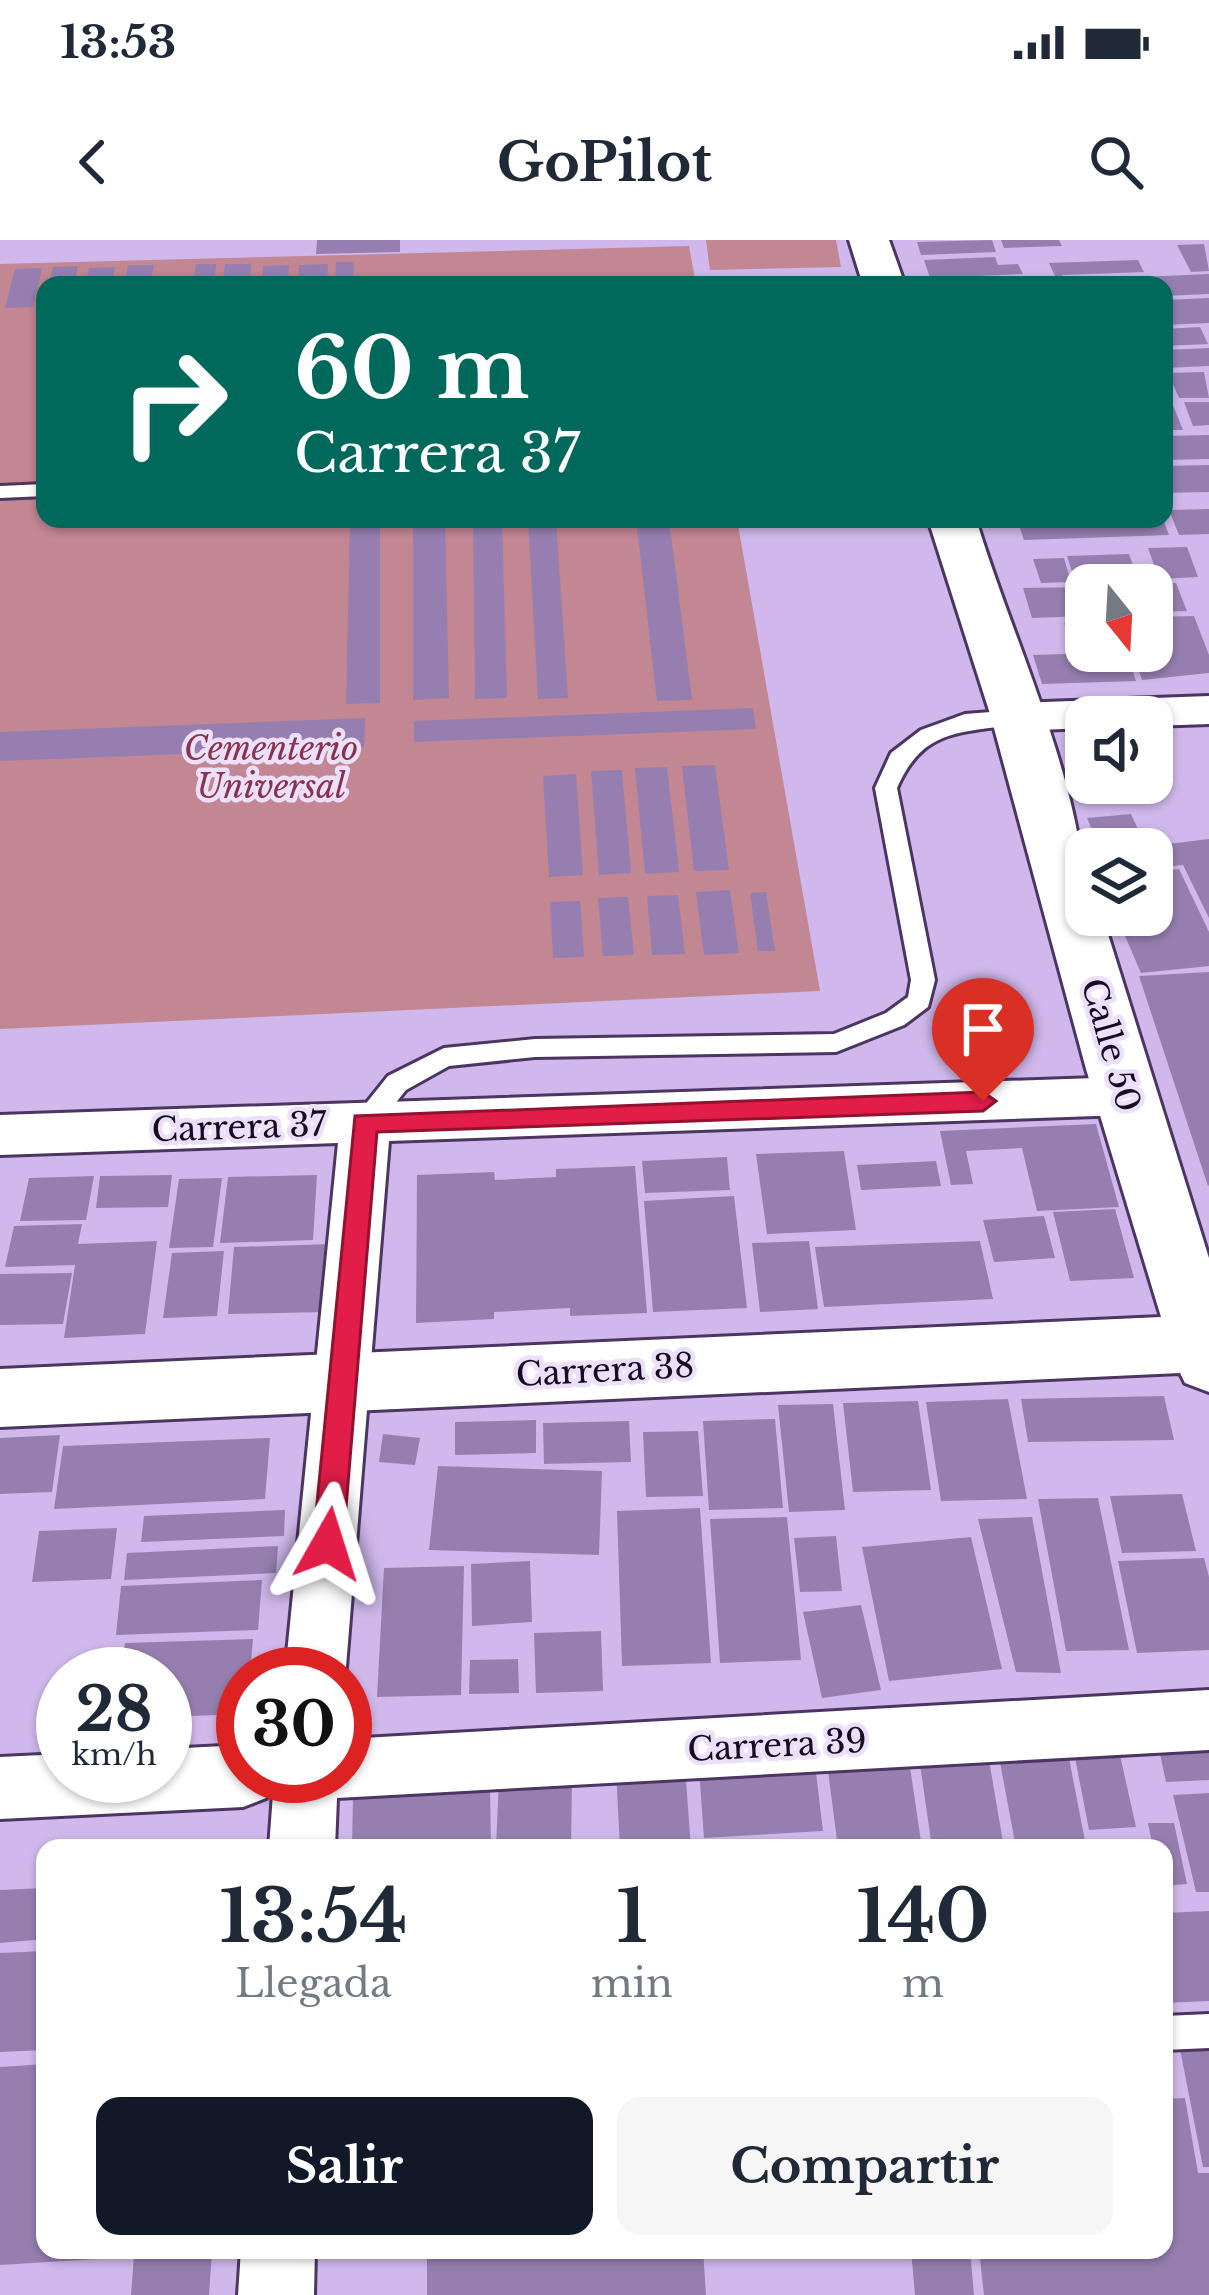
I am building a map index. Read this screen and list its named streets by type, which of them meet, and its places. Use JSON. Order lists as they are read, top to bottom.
{
  "streets": {
    "street": [
      "Calle 50",
      "Carrera 37",
      "Carrera 38",
      "Carrera 39"
    ]
  },
  "crossings": [
    ["Calle 50", "Carrera 37"],
    ["Calle 50", "Carrera 38"]
  ],
  "parks": ["Cementerio Universal"],
  "north": "bottom",
  "page": {
    "status": "13:53",
    "header": "GoPilot",
    "turn": ["60 m", "Carrera 37"],
    "speed": "28 km/h",
    "limit": "30",
    "eta": [
      "13:54",
      "Llegada",
      "1",
      "min",
      "140",
      "m"
    ],
    "buttons": ["Salir", "Compartir"]
  }
}
